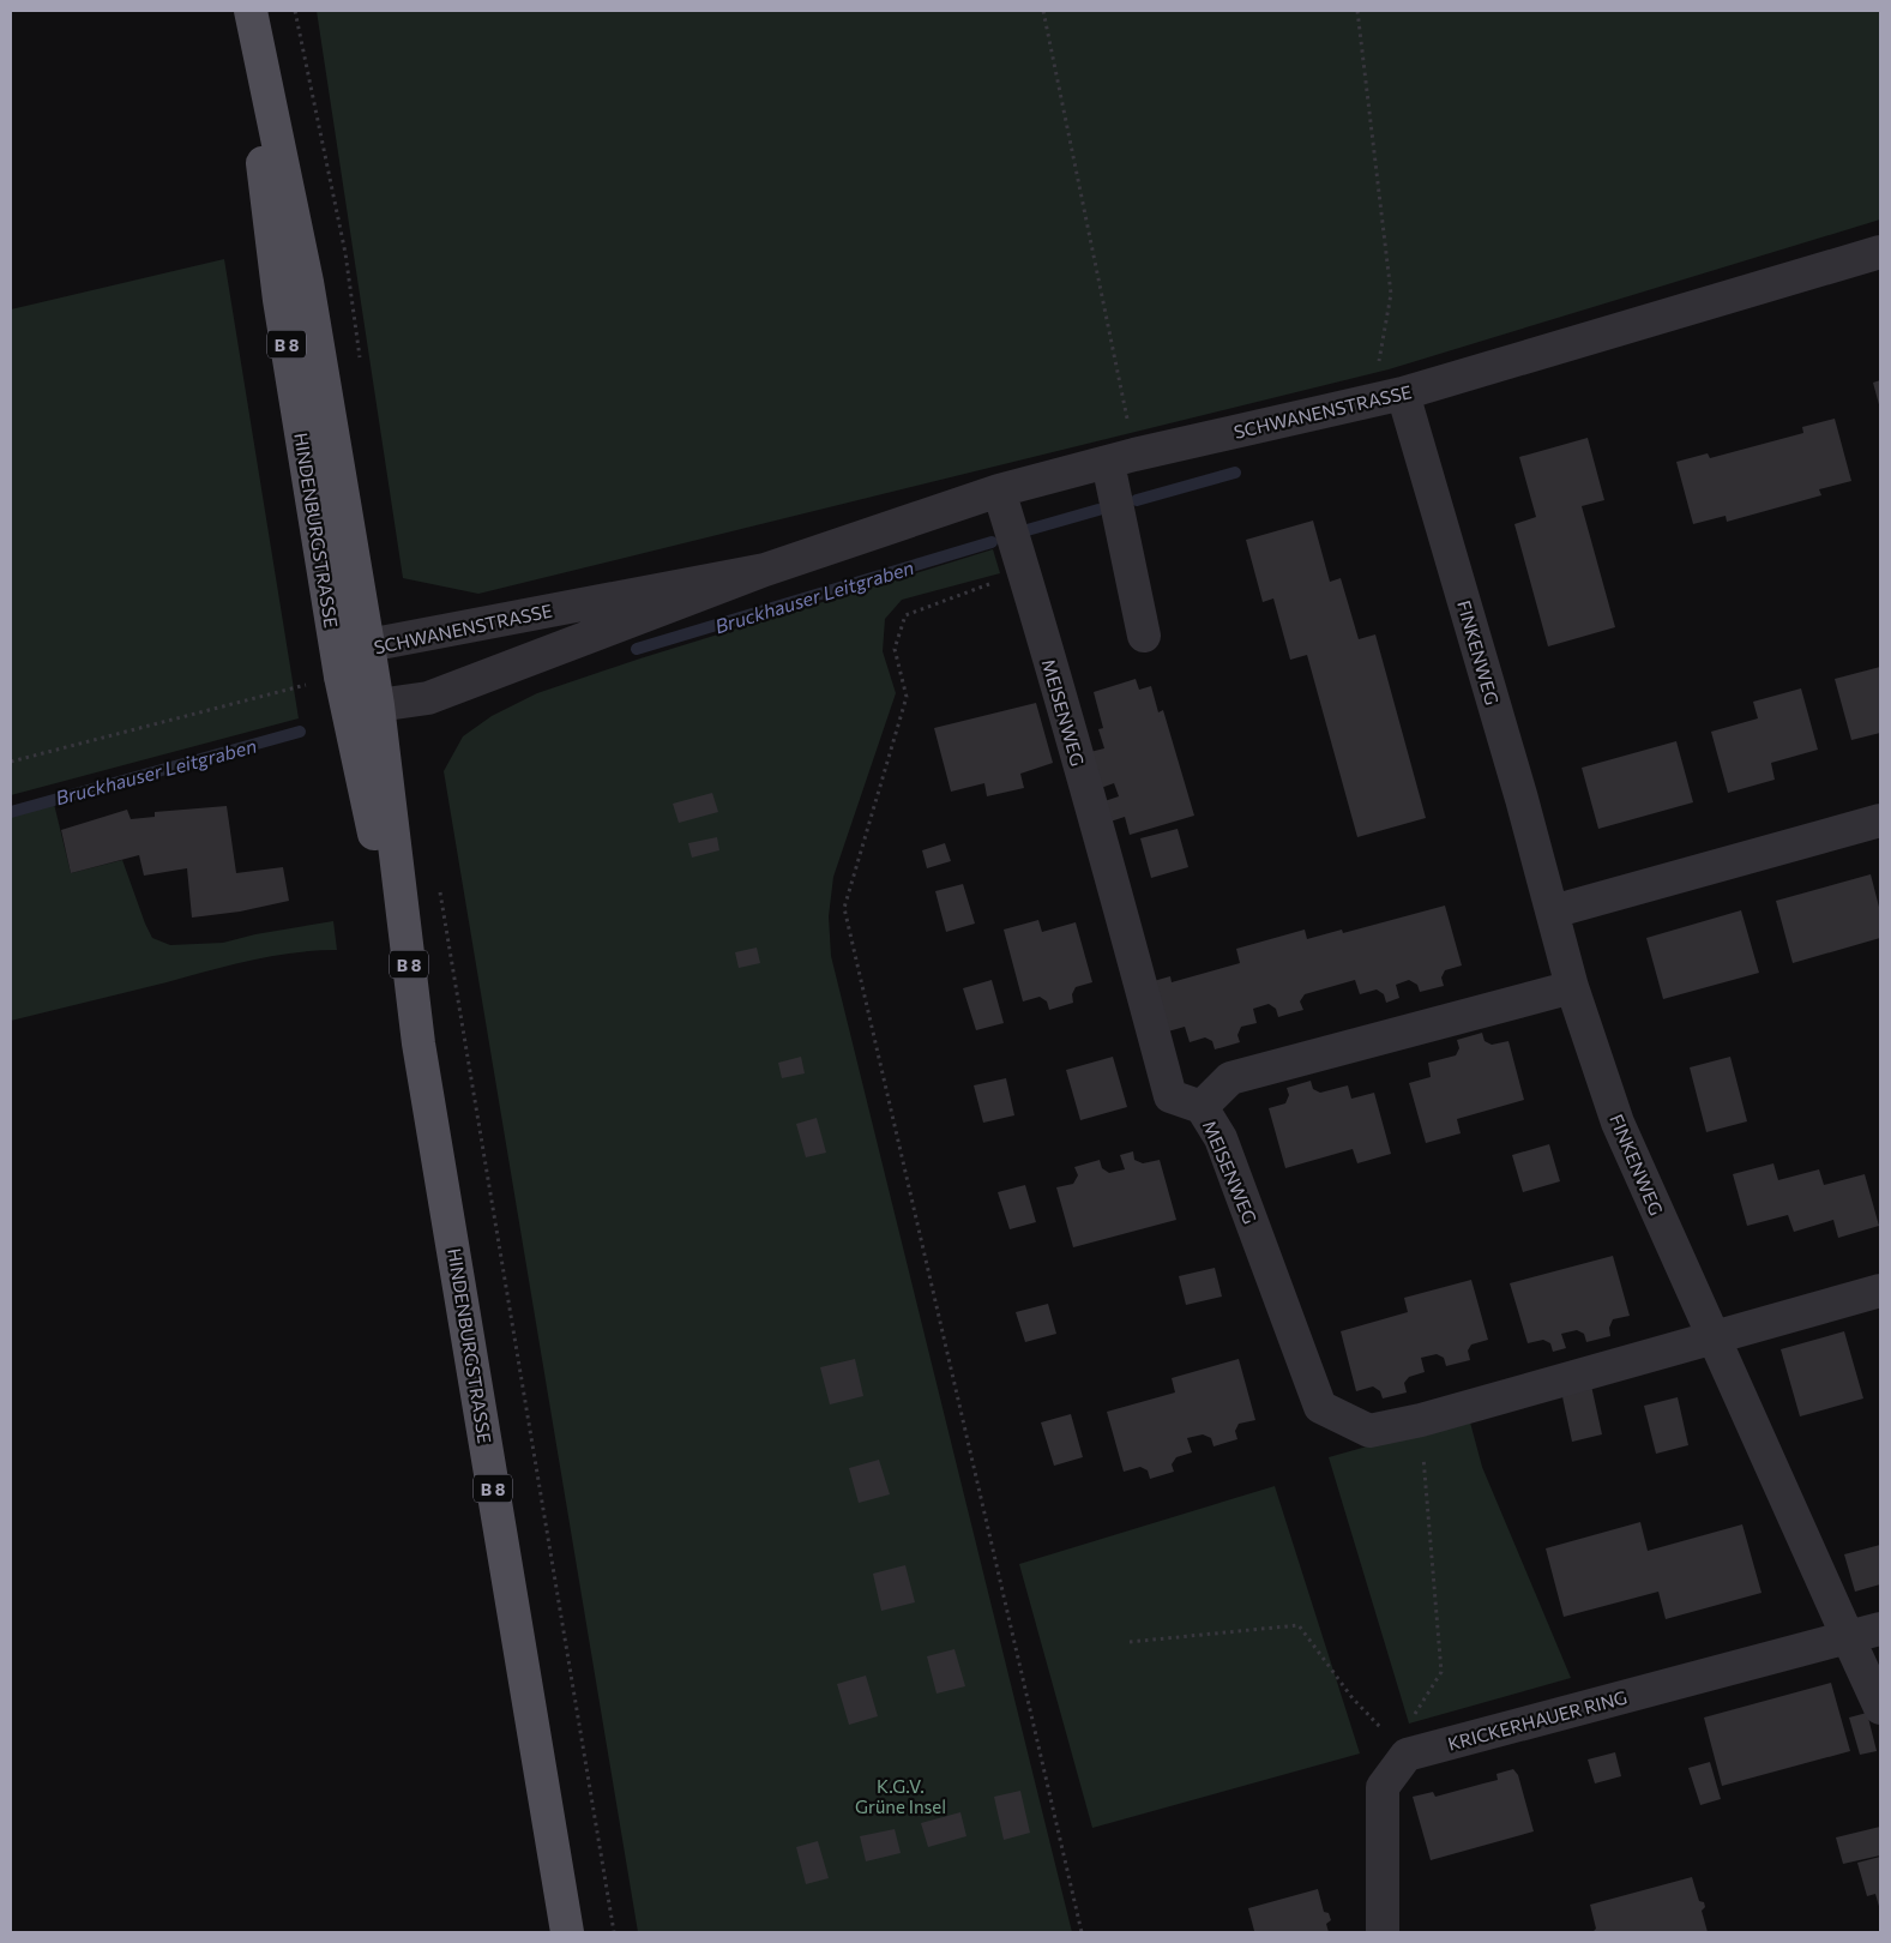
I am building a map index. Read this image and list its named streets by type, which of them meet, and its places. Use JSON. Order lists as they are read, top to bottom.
{
  "streets": {
    "main road": ["B 8", "HINDENBURGSTRASSE"],
    "street": [
      "SCHWANENSTRASSE",
      "FINKENWEG",
      "MEISENWEG",
      "KRICKERHAUER RING"
    ]
  },
  "crossings": [
    ["SCHWANENSTRASSE", "HINDENBURGSTRASSE"],
    ["SCHWANENSTRASSE", "FINKENWEG"],
    ["SCHWANENSTRASSE", "MEISENWEG"],
    ["FINKENWEG", "MEISENWEG"],
    ["FINKENWEG", "KRICKERHAUER RING"]
  ],
  "water": ["Bruckhauser Leitgraben"],
  "parks": ["K.G.V. Grüne Insel"]
}
